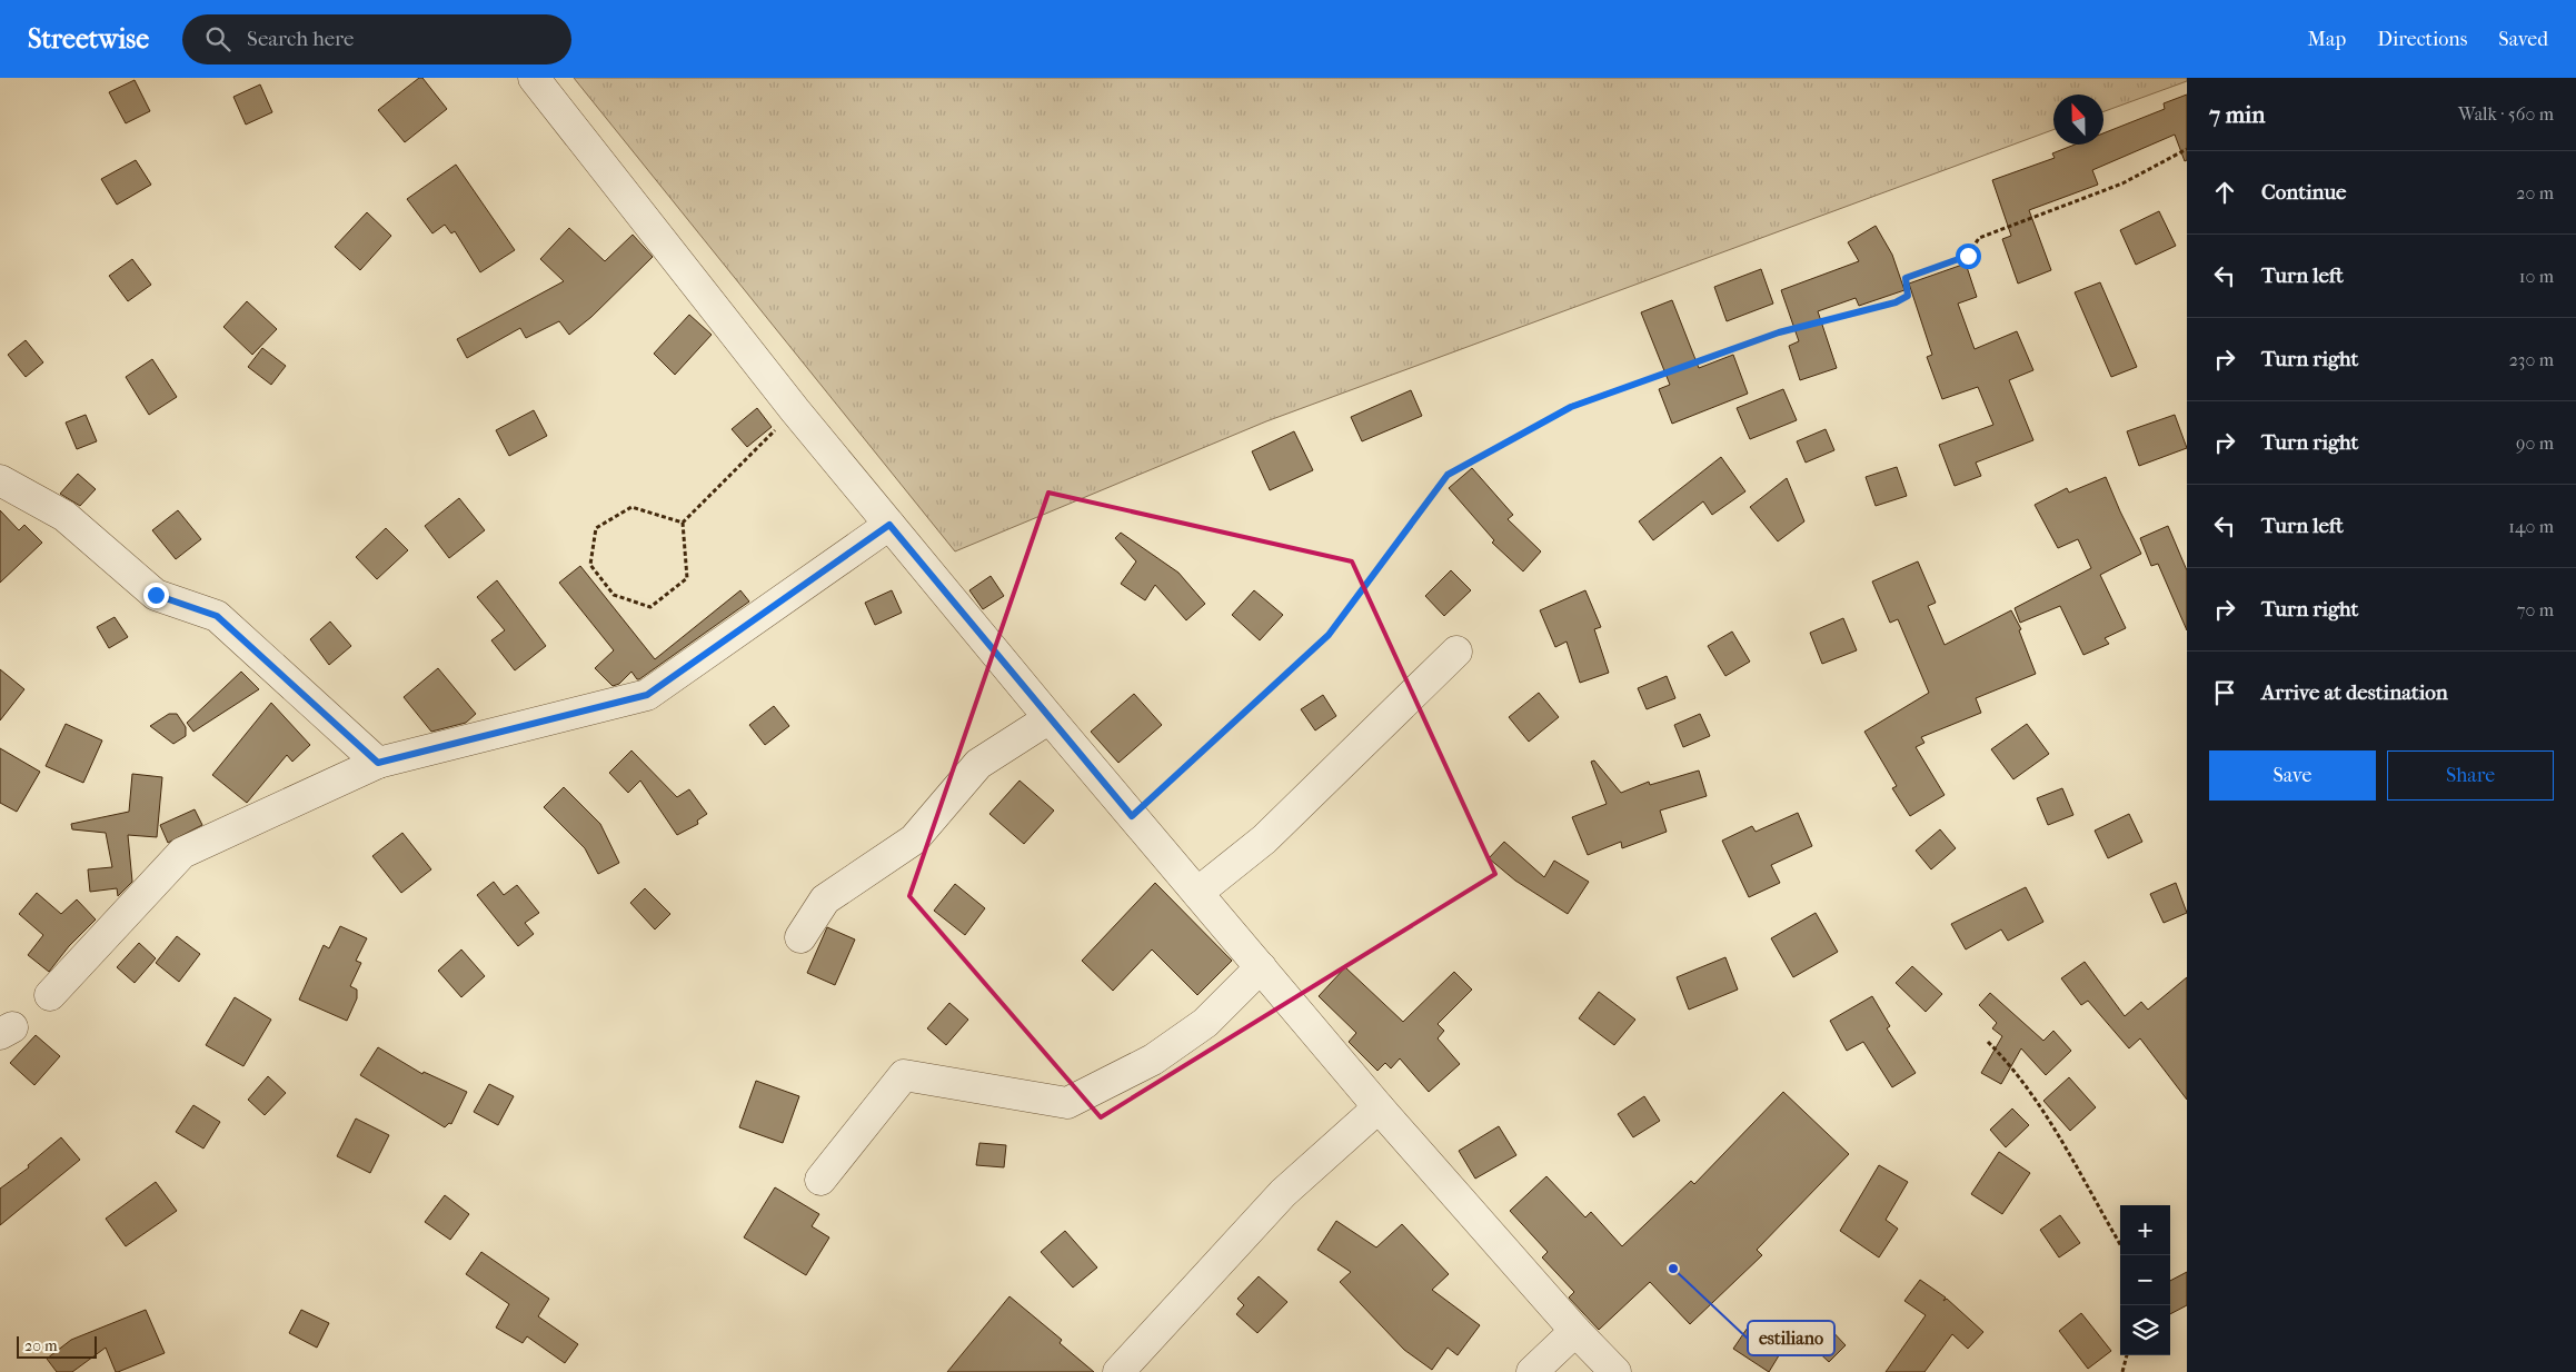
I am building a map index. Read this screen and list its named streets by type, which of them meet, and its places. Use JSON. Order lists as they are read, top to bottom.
{
  "places": ["estiliano"],
  "scale_bar": "20 m",
  "north": "top",
  "page": {
    "header": "Streetwise",
    "search": "Search here",
    "nav": ["Map", "Directions", "Saved"],
    "heading": ["7 min", "Walk · 560 m"],
    "list": [
      ["Continue", "20 m"],
      ["Turn left", "10 m"],
      ["Turn right", "230 m"],
      ["Turn right", "90 m"],
      ["Turn left", "140 m"],
      ["Turn right", "70 m"],
      "Arrive at destination"
    ],
    "buttons": ["Save", "Share"],
    "map_buttons": ["+", "−"],
    "scale": "20 m"
  }
}
